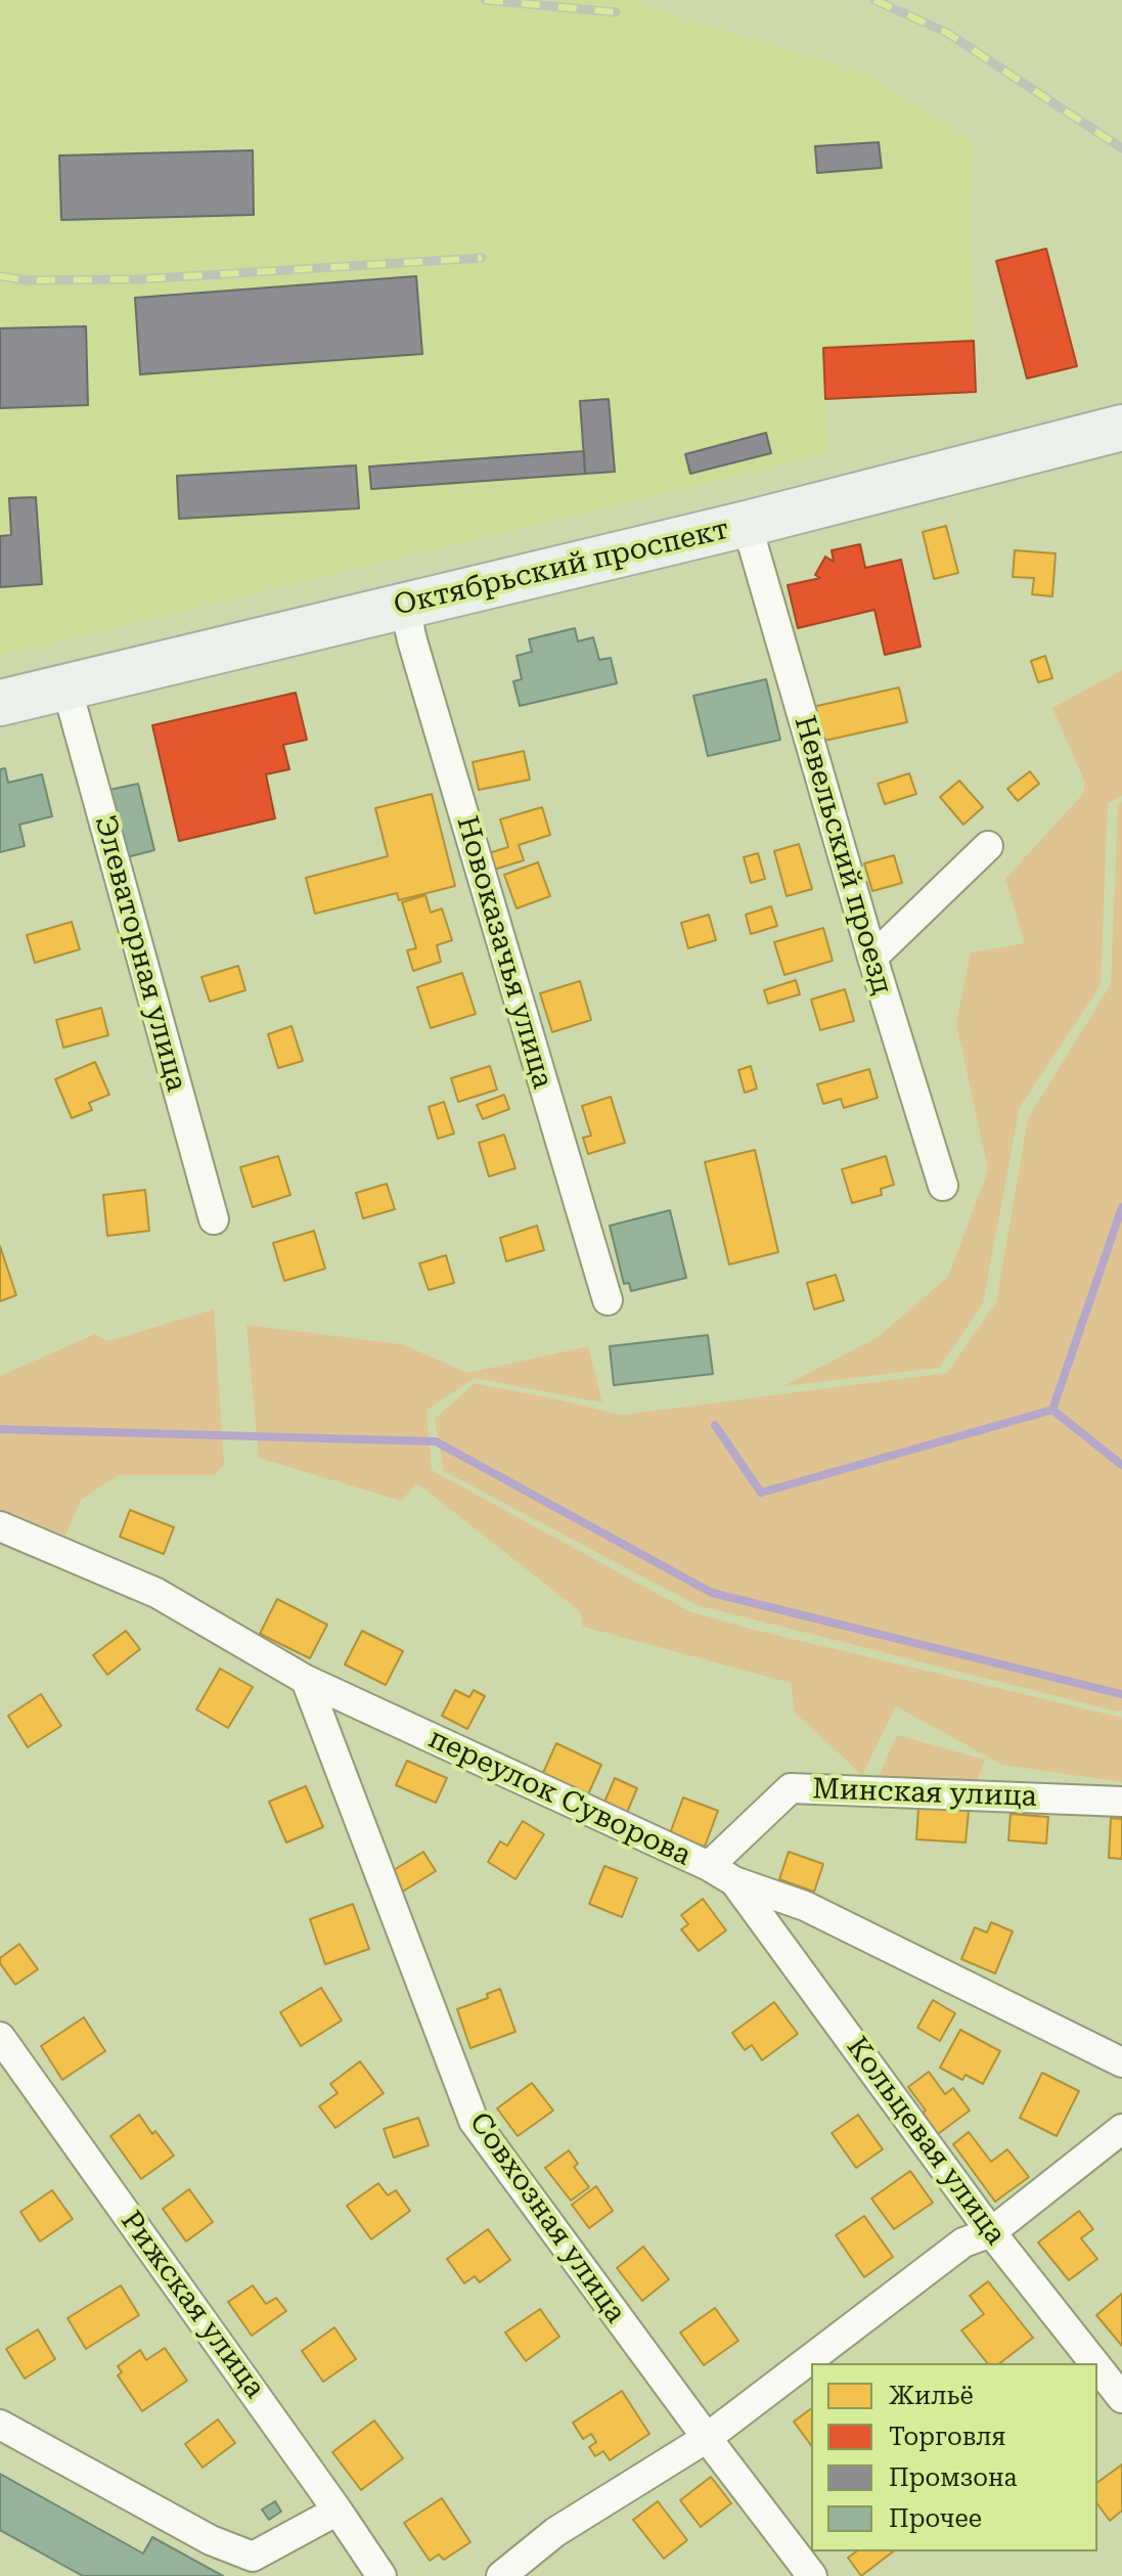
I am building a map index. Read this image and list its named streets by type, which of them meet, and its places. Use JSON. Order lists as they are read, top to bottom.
{
  "streets": {
    "main road": ["Октябрьский проспект"],
    "street": [
      "Невельский проезд",
      "Новоказачья улица",
      "Элеваторная улица",
      "Минская улица",
      "переулок Суворова",
      "Кольцевая улица",
      "Совхозная улица",
      "Рижская улица"
    ]
  },
  "crossings": [
    ["Октябрьский проспект", "Невельский проезд"],
    ["Октябрьский проспект", "Новоказачья улица"],
    ["Октябрьский проспект", "Элеваторная улица"],
    ["Минская улица", "переулок Суворова"],
    ["переулок Суворова", "Кольцевая улица"],
    ["переулок Суворова", "Совхозная улица"]
  ],
  "legend": [
    "Жильё",
    "Торговля",
    "Промзона",
    "Прочее"
  ]
}
